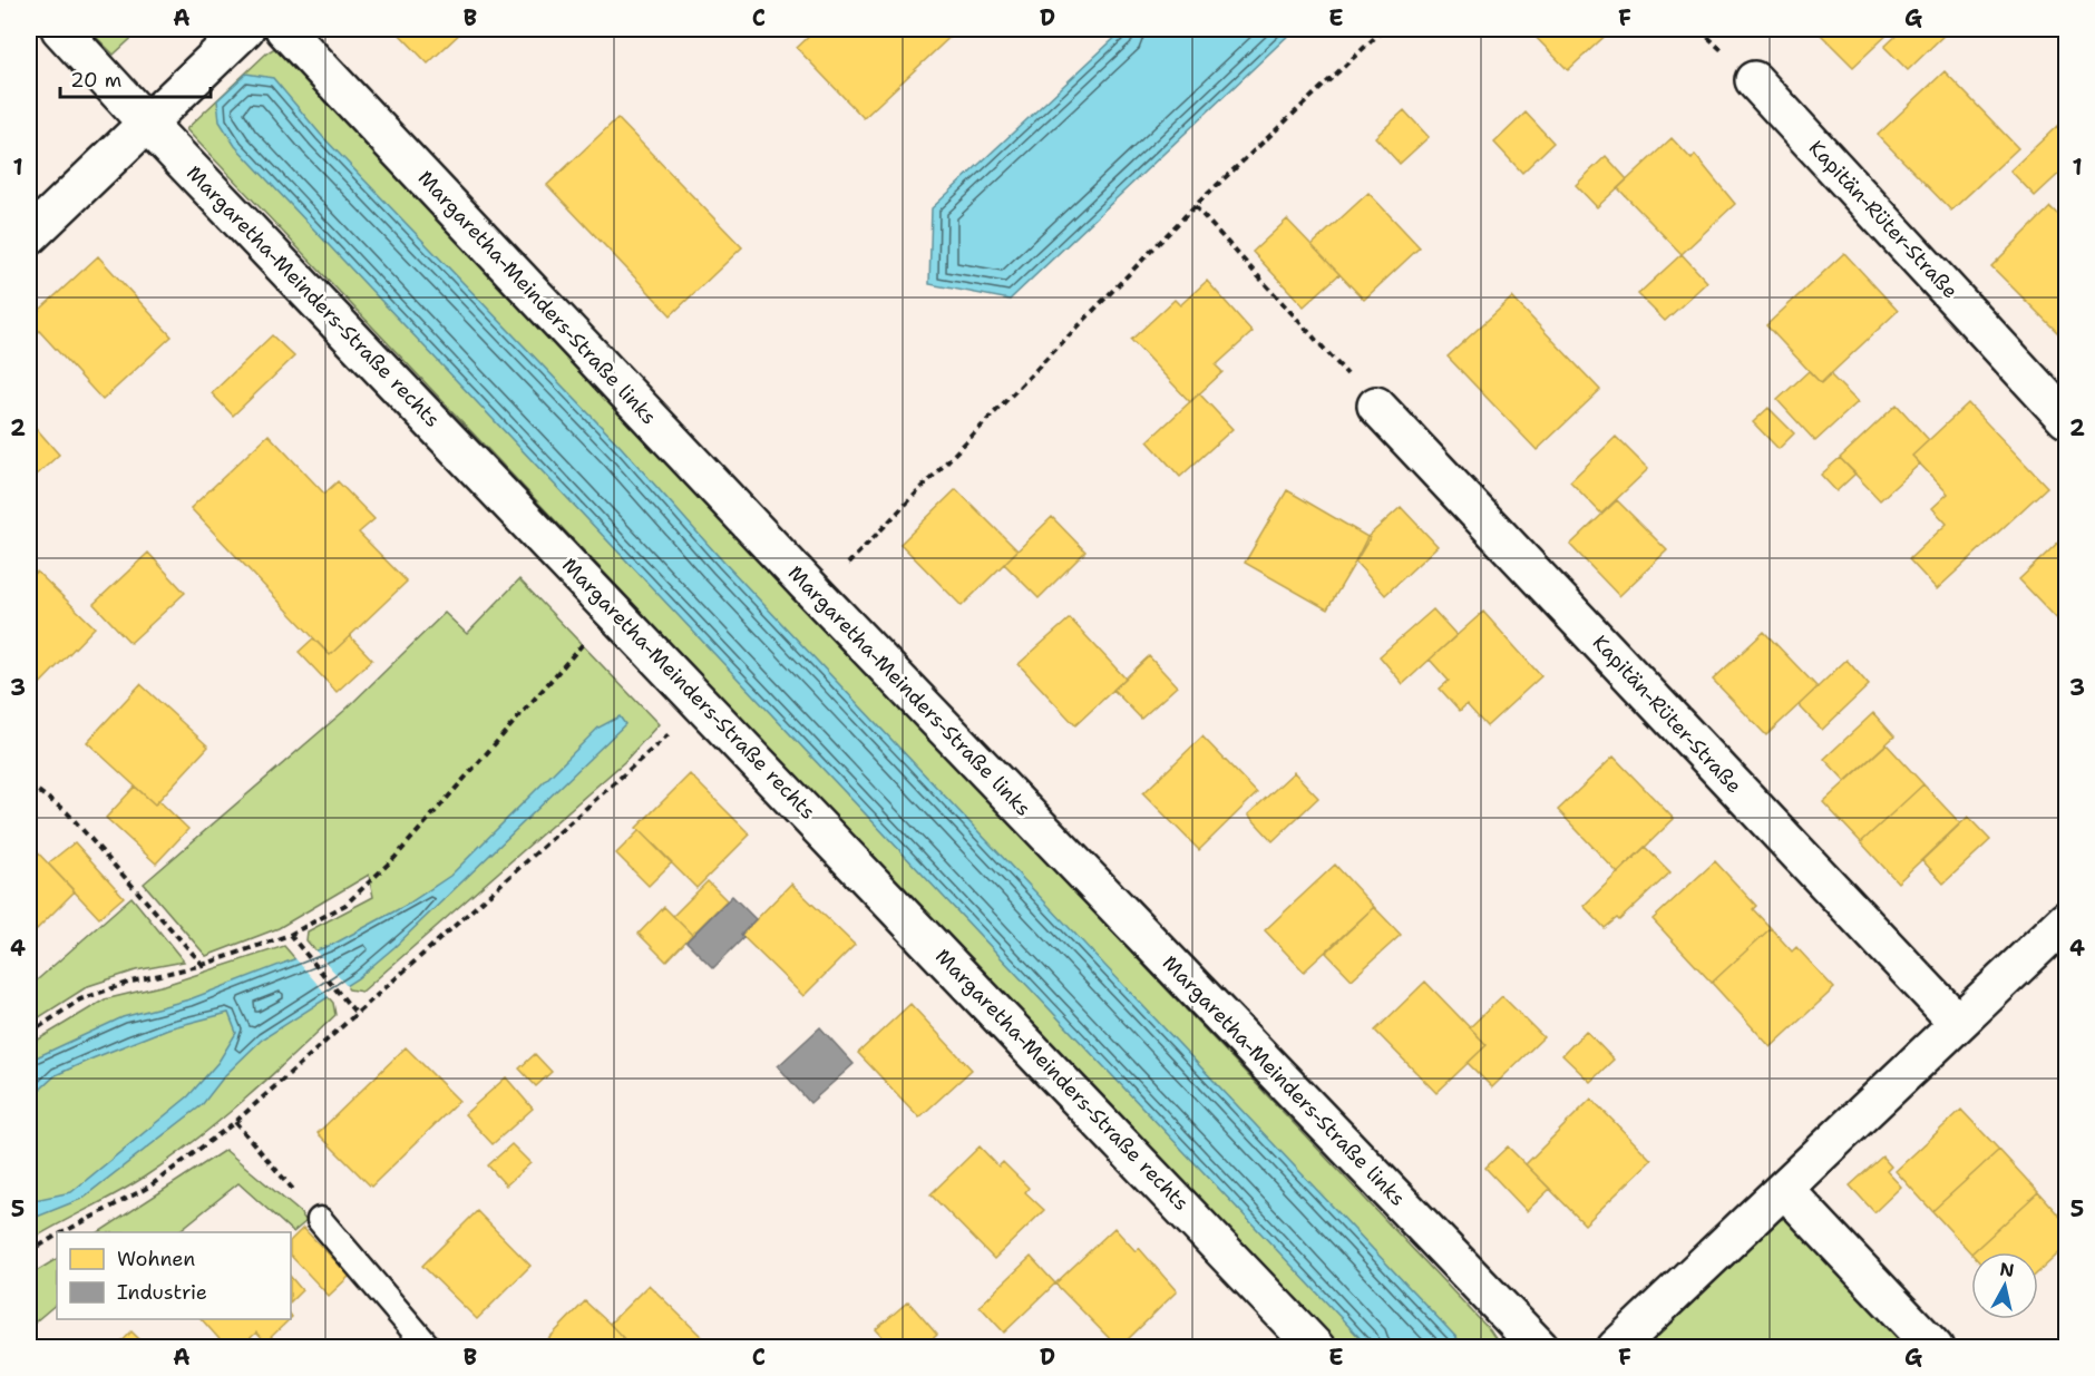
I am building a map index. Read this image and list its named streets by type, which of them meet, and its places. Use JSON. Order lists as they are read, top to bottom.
{
  "streets": {
    "street": ["Kapitän-Rüter-Straße", "Margaretha-Meinders-Straße rechts", "Margaretha-Meinders-Straße links"]
  },
  "legend": ["Wohnen", "Industrie"],
  "scale_bar": "20 m",
  "north": "top",
  "grid": {
    "columns": [
      "A",
      "B",
      "C",
      "D",
      "E",
      "F",
      "G"
    ],
    "rows": [
      "1",
      "2",
      "3",
      "4",
      "5"
    ]
  }
}
